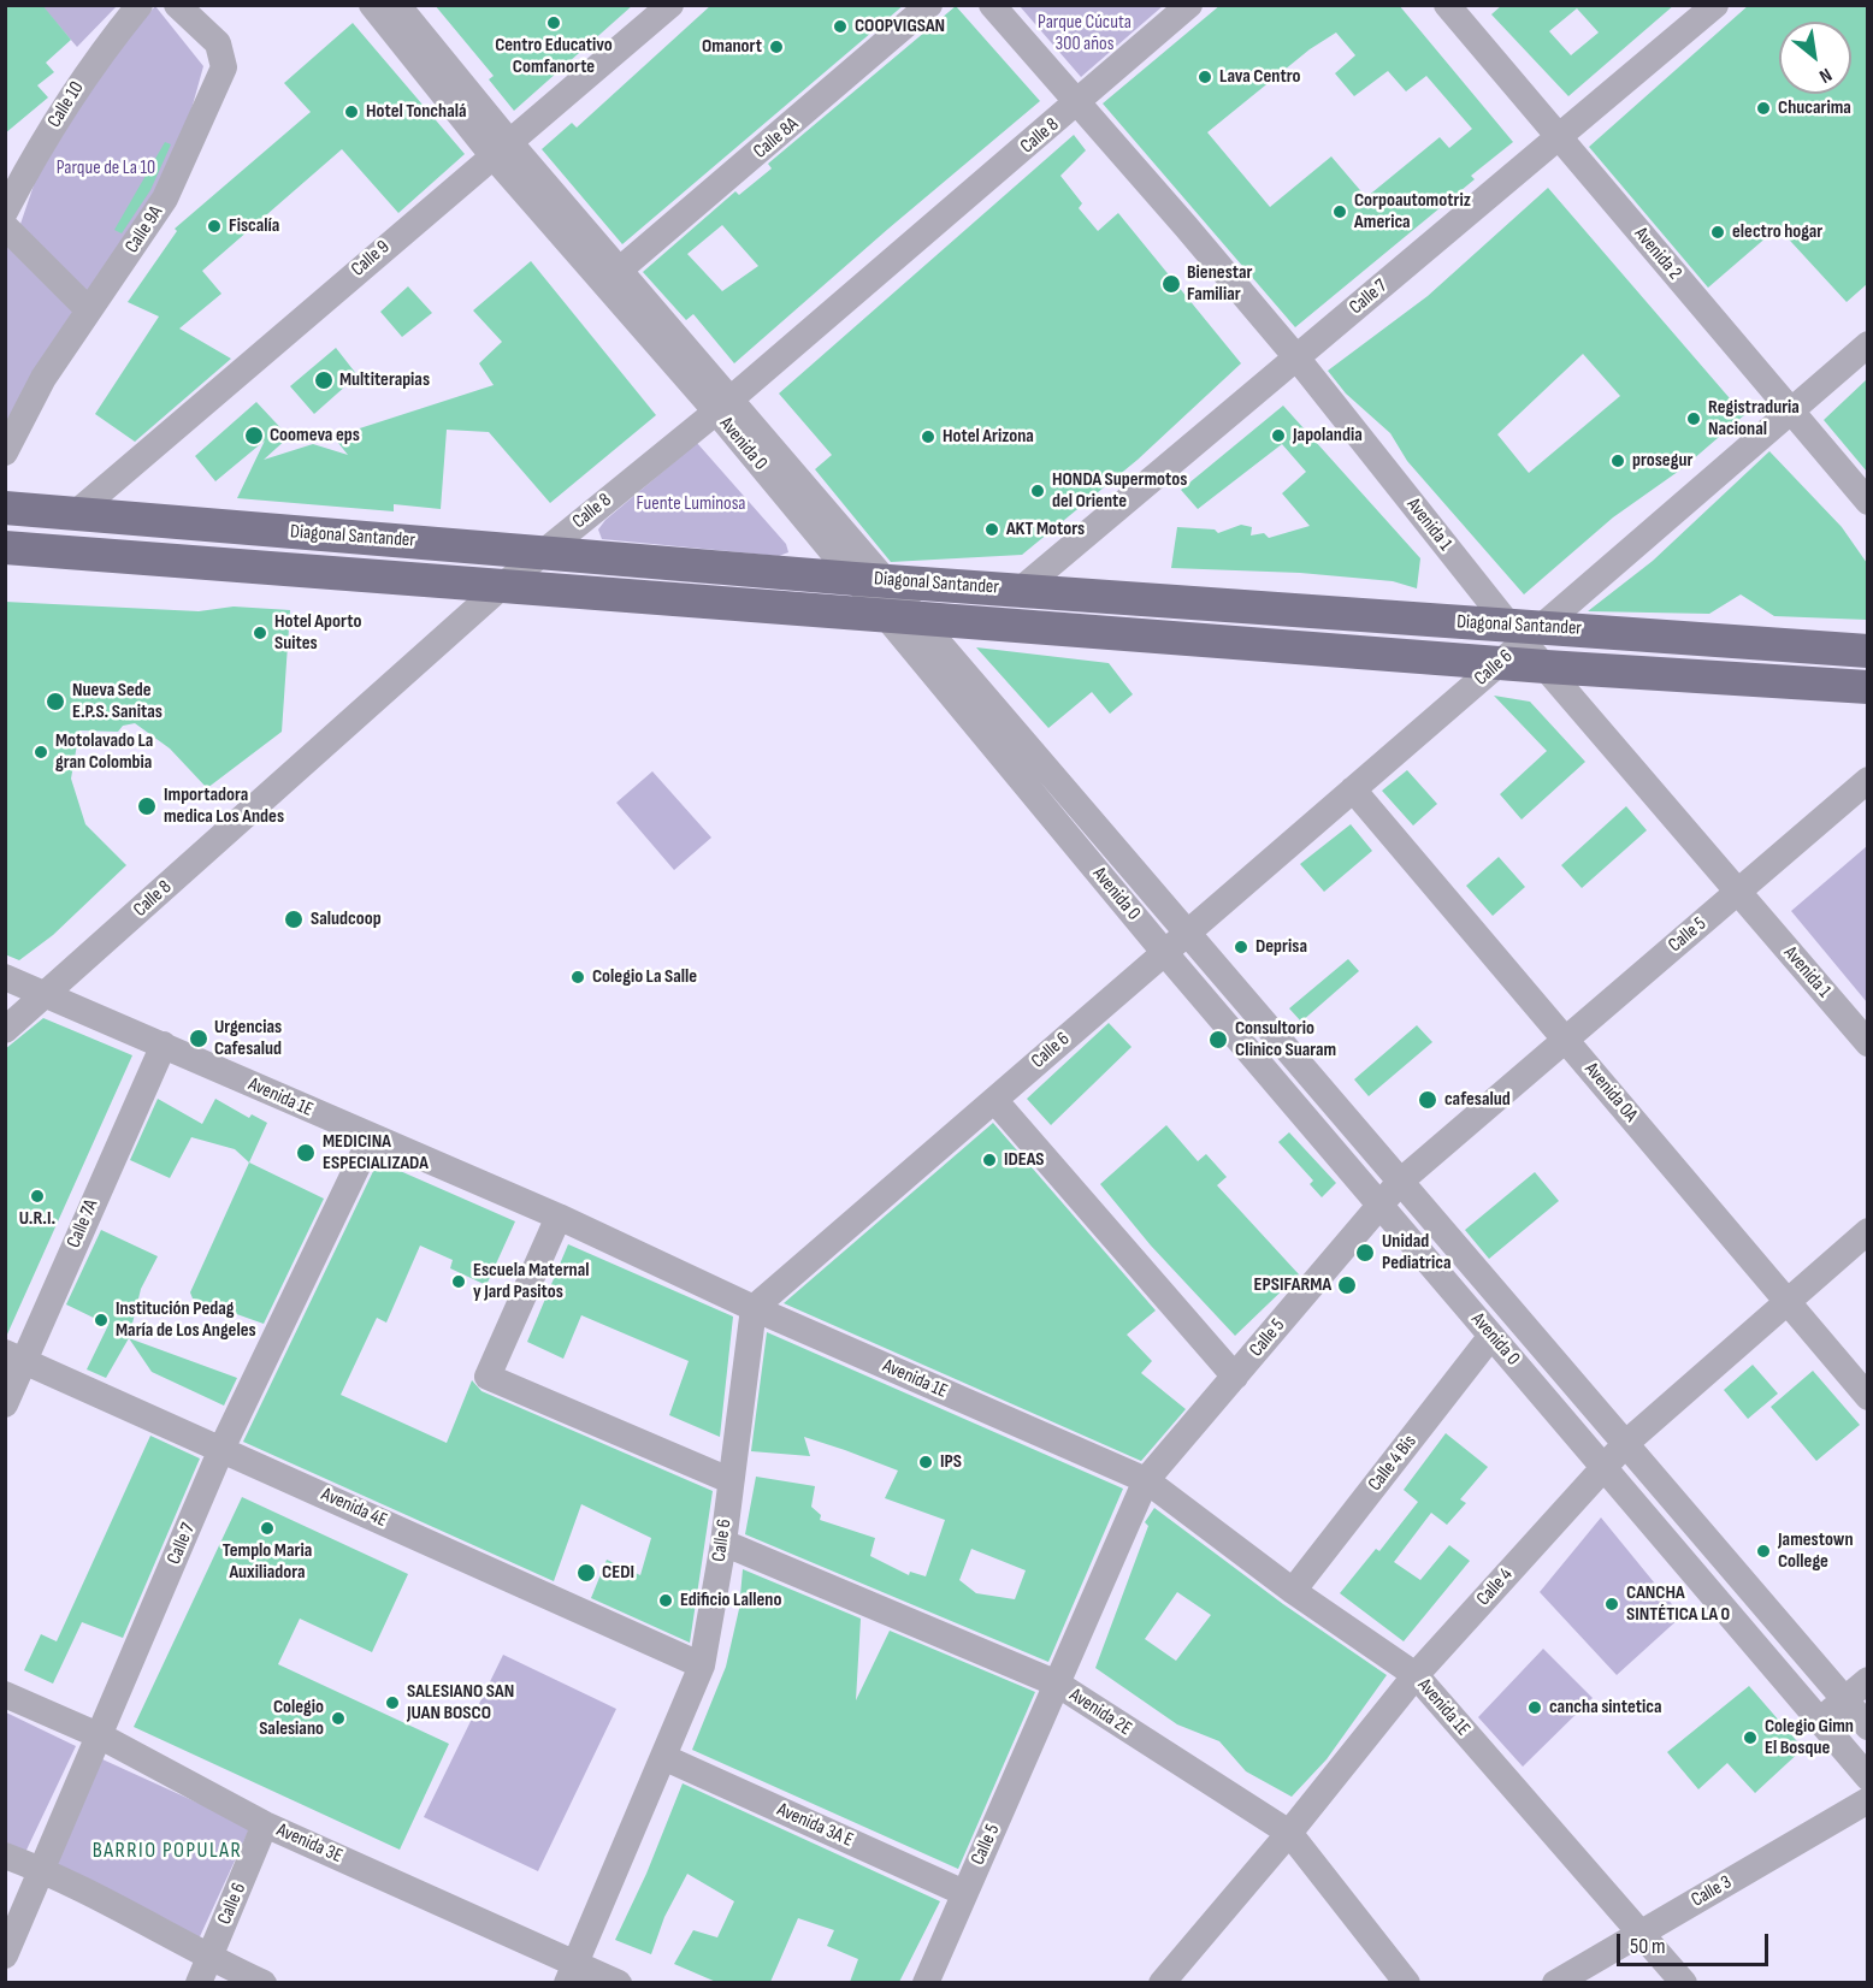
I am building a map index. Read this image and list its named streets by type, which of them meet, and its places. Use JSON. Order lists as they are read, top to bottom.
{
  "streets": {
    "main road": ["Diagonal Santander"],
    "street": [
      "Calle 10",
      "Calle 8",
      "Calle 8A",
      "Calle 9A",
      "Avenida 2",
      "Calle 9",
      "Calle 7",
      "Avenida 0",
      "Avenida 1",
      "Calle 6",
      "Calle 5",
      "Avenida 0A",
      "Avenida 1E",
      "Calle 7A",
      "Calle 4 Bis",
      "Avenida 4E",
      "Calle 4",
      "Avenida 2E",
      "Avenida 3A E",
      "Avenida 3E",
      "Calle 3"
    ]
  },
  "crossings": [
    ["Calle 8", "Avenida 0"],
    ["Calle 8", "Avenida 1"],
    ["Calle 8", "Diagonal Santander"],
    ["Calle 8", "Avenida 1E"],
    ["Calle 8A", "Avenida 0"],
    ["Avenida 2", "Calle 7"],
    ["Avenida 2", "Calle 6"],
    ["Calle 9", "Avenida 0"],
    ["Calle 9", "Diagonal Santander"],
    ["Calle 7", "Avenida 1"],
    ["Calle 7", "Diagonal Santander"],
    ["Calle 7", "Avenida 1E"],
    ["Calle 7", "Avenida 4E"],
    ["Calle 7", "Avenida 3E"],
    ["Avenida 0", "Diagonal Santander"],
    ["Avenida 0", "Calle 6"],
    ["Avenida 0", "Calle 5"],
    ["Avenida 0", "Calle 4 Bis"],
    ["Avenida 0", "Calle 4"],
    ["Avenida 1", "Diagonal Santander"],
    ["Avenida 1", "Calle 6"],
    ["Avenida 1", "Calle 5"],
    ["Diagonal Santander", "Calle 6"],
    ["Calle 6", "Avenida 0A"],
    ["Calle 6", "Avenida 1E"],
    ["Calle 6", "Avenida 4E"],
    ["Calle 6", "Avenida 2E"],
    ["Calle 6", "Avenida 3A E"],
    ["Calle 6", "Avenida 3E"],
    ["Calle 5", "Avenida 0A"],
    ["Calle 5", "Avenida 1E"],
    ["Calle 5", "Avenida 2E"],
    ["Calle 5", "Avenida 3A E"],
    ["Avenida 0A", "Calle 4"],
    ["Avenida 1E", "Calle 7A"],
    ["Avenida 1E", "Calle 4 Bis"],
    ["Avenida 1E", "Calle 4"],
    ["Avenida 1E", "Calle 3"],
    ["Calle 7A", "Avenida 4E"],
    ["Calle 4", "Avenida 2E"]
  ],
  "districts": ["BARRIO POPULAR"],
  "parks": ["Parque Cúcuta 300 años", "Parque de La 10", "Fuente Luminosa"],
  "places": [
    "Centro Educativo Comfanorte",
    "COOPVIGSAN",
    "Omanort",
    "Lava Centro",
    "Chucarima",
    "Hotel Tonchalá",
    "Corpoautomotriz America",
    "Fiscalía",
    "electro hogar",
    "Bienestar Familiar",
    "Multiterapias",
    "Registraduria Nacional",
    "Coomeva eps",
    "Japolandia",
    "Hotel Arizona",
    "prosegur",
    "HONDA Supermotos del Oriente",
    "AKT Motors",
    "Hotel Aporto Suites",
    "Nueva Sede E.P.S. Sanitas",
    "Motolavado La gran Colombia",
    "Importadora medica Los Andes",
    "Saludcoop",
    "Deprisa",
    "Colegio La Salle",
    "Urgencias Cafesalud",
    "Consultorio Clinico Suaram",
    "cafesalud",
    "MEDICINA ESPECIALIZADA",
    "IDEAS",
    "U.R.I.",
    "Unidad Pediatrica",
    "Escuela Maternal y Jard Pasitos",
    "EPSIFARMA",
    "Institución Pedag María de Los Angeles",
    "IPS",
    "Templo Maria Auxiliadora",
    "Jamestown College",
    "CEDI",
    "Edificio Lalleno",
    "CANCHA SINTÉTICA LA 0",
    "SALESIANO SAN JUAN BOSCO",
    "cancha sintetica",
    "Colegio Salesiano",
    "Colegio Gimn El Bosque"
  ],
  "scale_bar": "50 m",
  "north": "bottom right"
}
